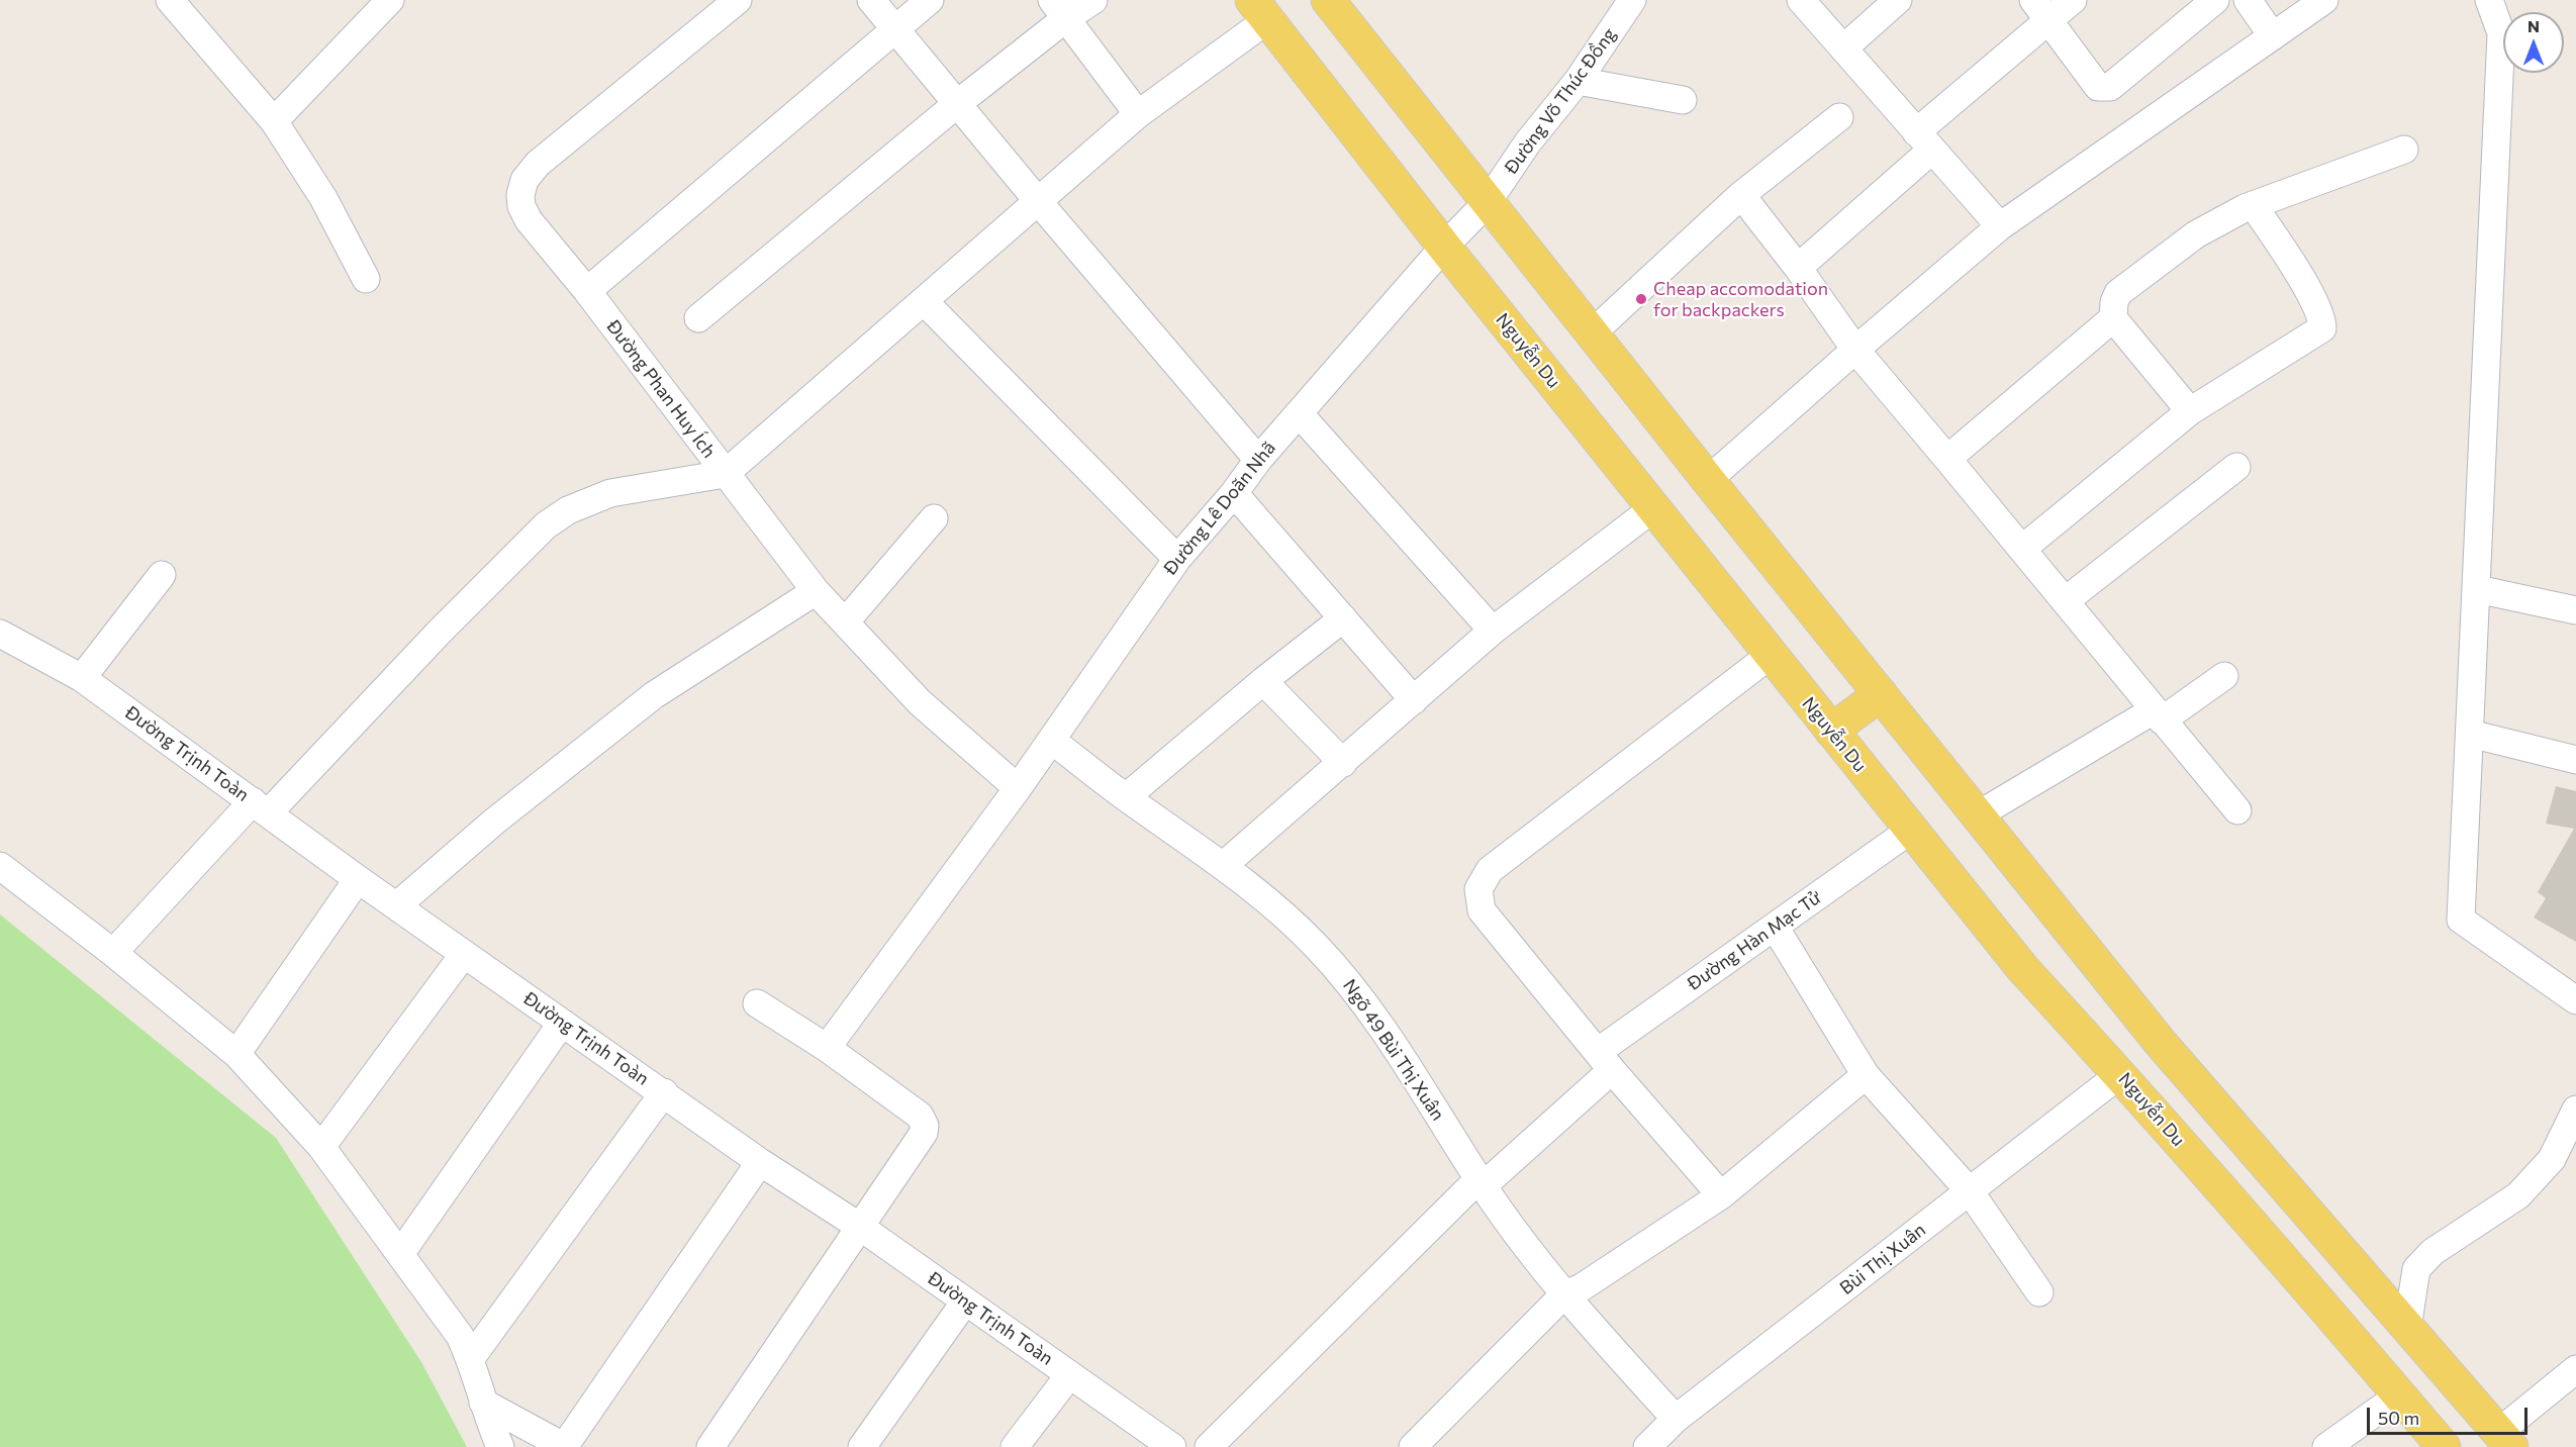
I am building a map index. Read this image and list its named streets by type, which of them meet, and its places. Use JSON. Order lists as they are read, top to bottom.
{
  "streets": {
    "main road": ["Nguyễn Du"],
    "street": [
      "Đường Võ Thúc Đồng",
      "Đường Phan Huy Ích",
      "Đường Lê Doãn Nhã",
      "Đường Trịnh Toàn",
      "Đường Hàn Mạc Tử",
      "Ngõ 49 Bùi Thị Xuân",
      "Bùi Thị Xuân"
    ]
  },
  "crossings": [
    ["Đường Võ Thúc Đồng", "Nguyễn Du"],
    ["Đường Võ Thúc Đồng", "Đường Lê Doãn Nhã"],
    ["Nguyễn Du", "Đường Lê Doãn Nhã"],
    ["Nguyễn Du", "Đường Hàn Mạc Tử"],
    ["Nguyễn Du", "Bùi Thị Xuân"],
    ["Đường Phan Huy Ích", "Đường Lê Doãn Nhã"],
    ["Đường Lê Doãn Nhã", "Ngõ 49 Bùi Thị Xuân"],
    ["Đường Hàn Mạc Tử", "Ngõ 49 Bùi Thị Xuân"],
    ["Ngõ 49 Bùi Thị Xuân", "Bùi Thị Xuân"]
  ],
  "places": ["Cheap accomodation for backpackers"],
  "scale_bar": "50 m",
  "north": "top"
}
